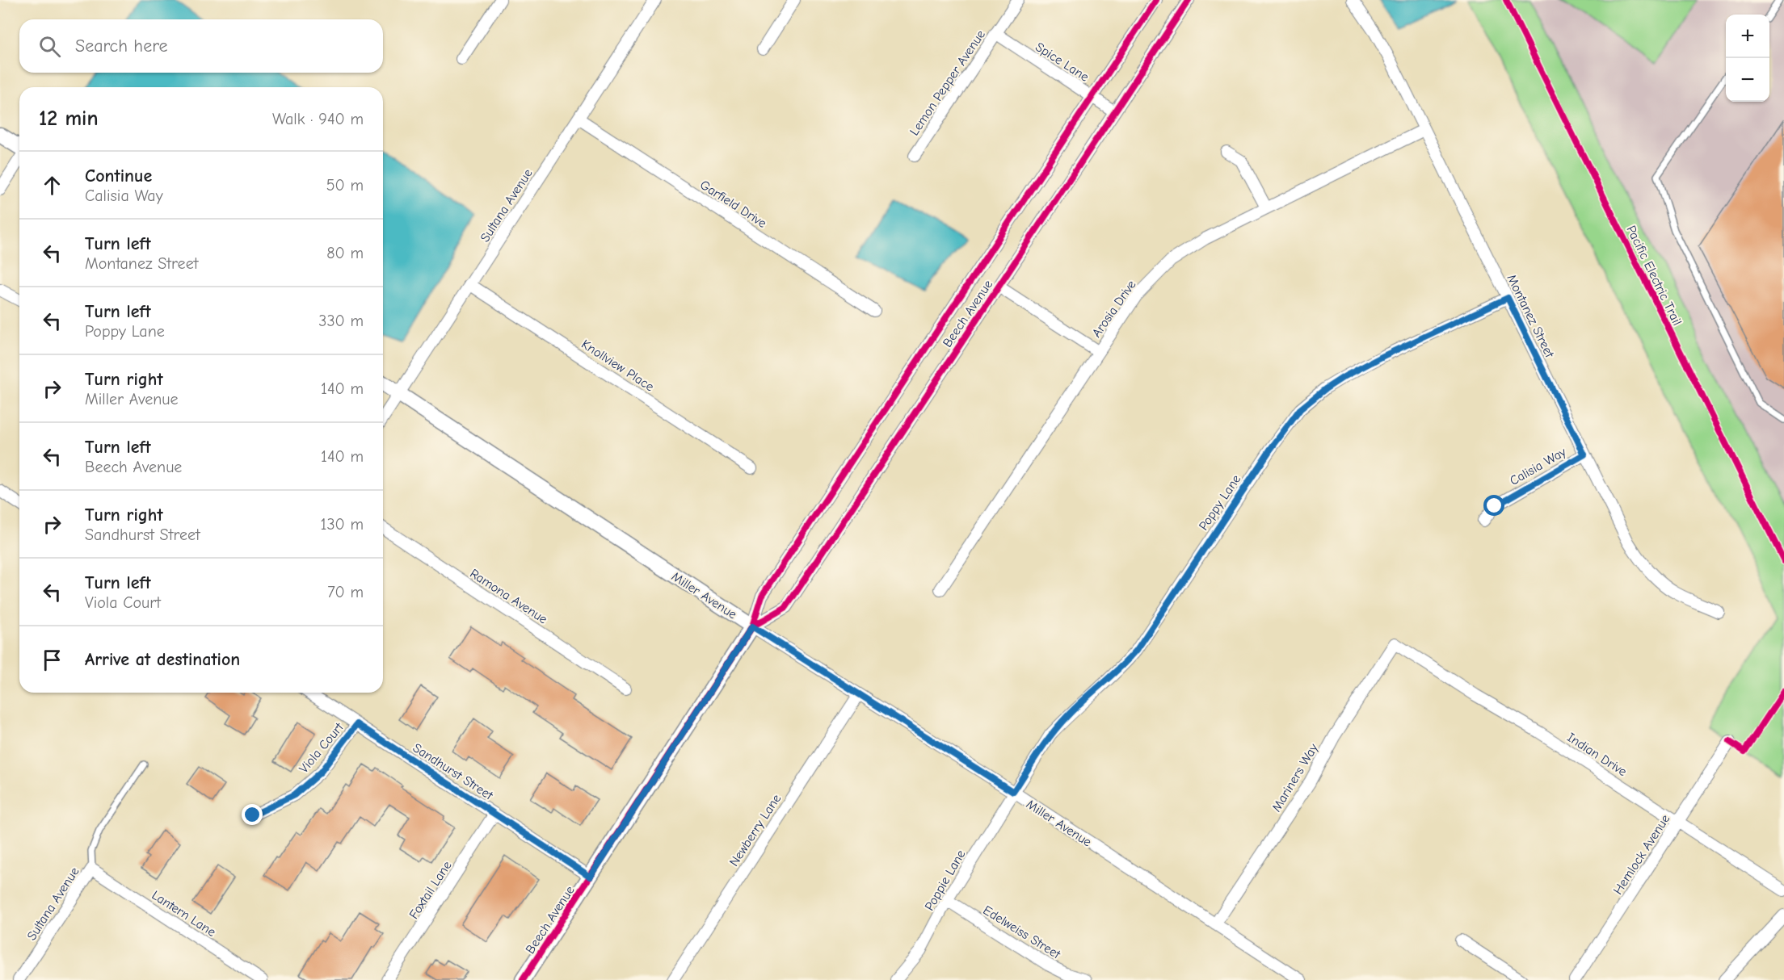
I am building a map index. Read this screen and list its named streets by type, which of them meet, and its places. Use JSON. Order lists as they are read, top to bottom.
{
  "streets": {
    "street": [
      "Spice Lane",
      "Lemon Pepper Avenue",
      "Garfield Drive",
      "Sultana Avenue",
      "Arosia Drive",
      "Beech Avenue",
      "Montanez Street",
      "Knollview Place",
      "Calisia Way",
      "Poppy Lane",
      "Miller Avenue",
      "Ramona Avenue",
      "Viola Court",
      "Indian Drive",
      "Sandhurst Street",
      "Mariners Way",
      "Newberry Lane",
      "Hemlock Avenue",
      "Poppie Lane",
      "Foxtail Lane",
      "Lantern Lane",
      "Edelweiss Street"
    ],
    "cycle path": ["Pacific Electric Trail"]
  },
  "crossings": [
    ["Spice Lane", "Lemon Pepper Avenue"],
    ["Spice Lane", "Beech Avenue"],
    ["Garfield Drive", "Sultana Avenue"],
    ["Sultana Avenue", "Knollview Place"],
    ["Sultana Avenue", "Miller Avenue"],
    ["Sultana Avenue", "Lantern Lane"],
    ["Arosia Drive", "Montanez Street"],
    ["Beech Avenue", "Miller Avenue"],
    ["Beech Avenue", "Sandhurst Street"],
    ["Montanez Street", "Calisia Way"],
    ["Montanez Street", "Poppy Lane"],
    ["Poppy Lane", "Miller Avenue"],
    ["Poppy Lane", "Poppie Lane"],
    ["Miller Avenue", "Mariners Way"],
    ["Miller Avenue", "Newberry Lane"],
    ["Miller Avenue", "Poppie Lane"],
    ["Viola Court", "Sandhurst Street"],
    ["Indian Drive", "Mariners Way"],
    ["Indian Drive", "Hemlock Avenue"],
    ["Sandhurst Street", "Foxtail Lane"],
    ["Poppie Lane", "Edelweiss Street"]
  ],
  "page": {
    "map_buttons": ["+", "−"],
    "search": "Search here",
    "heading": ["12 min", "Walk · 940 m"],
    "list": [
      ["Continue", "Calisia Way", "50 m"],
      ["Turn left", "Montanez Street", "80 m"],
      ["Turn left", "Poppy Lane", "330 m"],
      ["Turn right", "Miller Avenue", "140 m"],
      ["Turn left", "Beech Avenue", "140 m"],
      ["Turn right", "Sandhurst Street", "130 m"],
      ["Turn left", "Viola Court", "70 m"],
      "Arrive at destination"
    ]
  }
}
